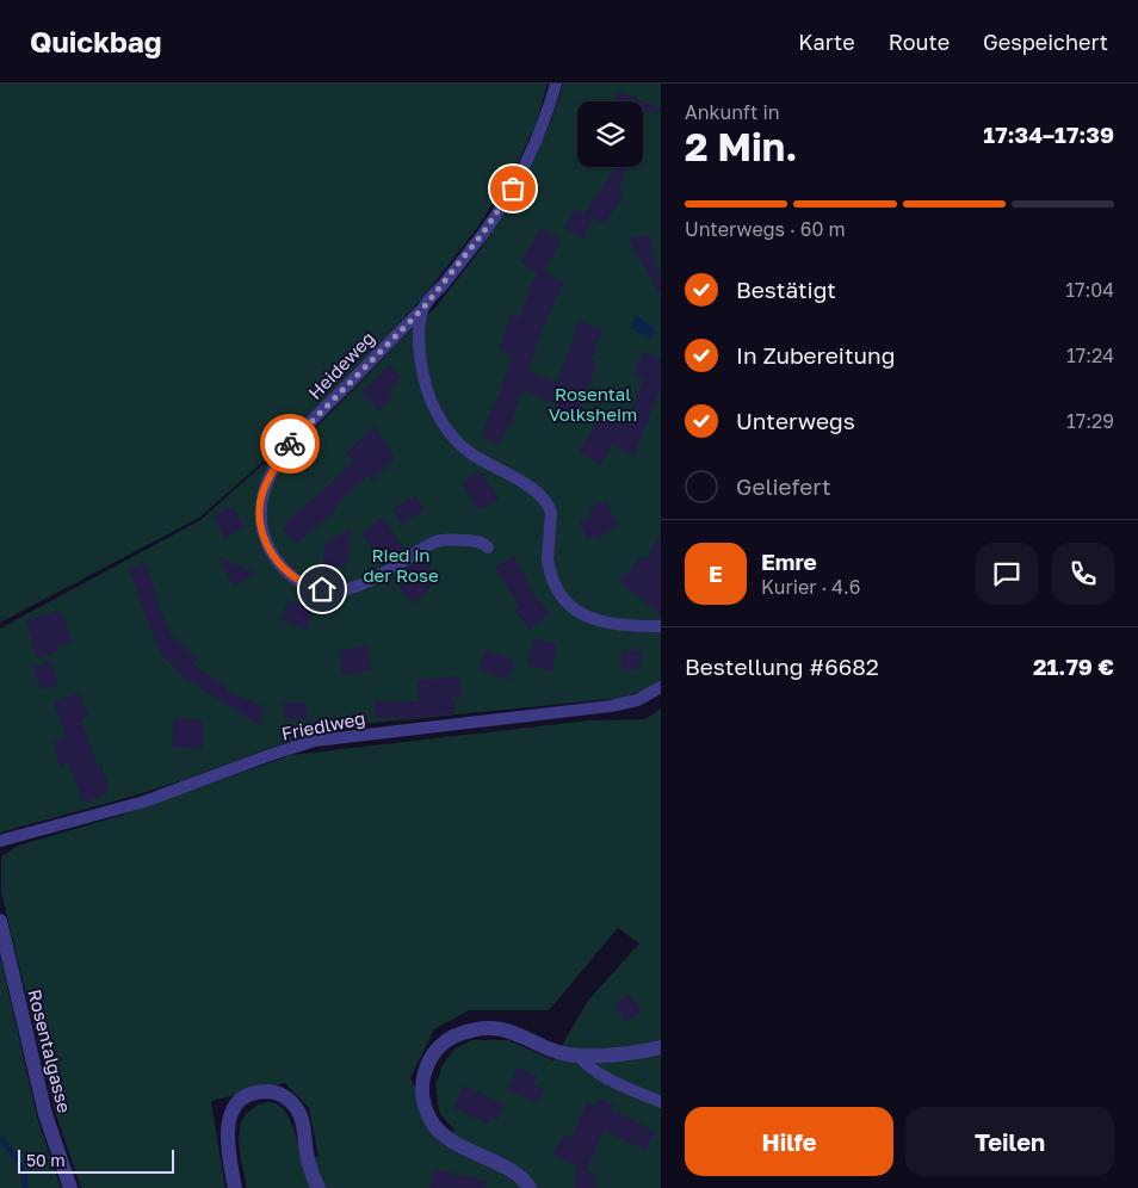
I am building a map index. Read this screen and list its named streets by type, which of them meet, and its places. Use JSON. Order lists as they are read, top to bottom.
{
  "streets": {
    "street": ["Rosentalgasse"],
    "lane": ["Heideweg", "Friedlweg"]
  },
  "parks": ["Rosental Volksheim", "Ried in der Rose"],
  "scale_bar": "50 m",
  "page": {
    "header": "Quickbag",
    "nav": ["Karte", "Route", "Gespeichert"],
    "heading": ["2 Min.", "Ankunft in", "17:34–17:39"],
    "panel": [
      "Emre",
      "Kurier · 4.6",
      "Bestellung #6682",
      "21.79 €"
    ],
    "bar": "Unterwegs · 60 m",
    "list": [
      ["Bestätigt", "17:04"],
      ["In Zubereitung", "17:24"],
      ["Unterwegs", "17:29"],
      "Geliefert"
    ],
    "round": "E",
    "buttons": ["Hilfe", "Teilen"],
    "scale": "50 m"
  }
}
